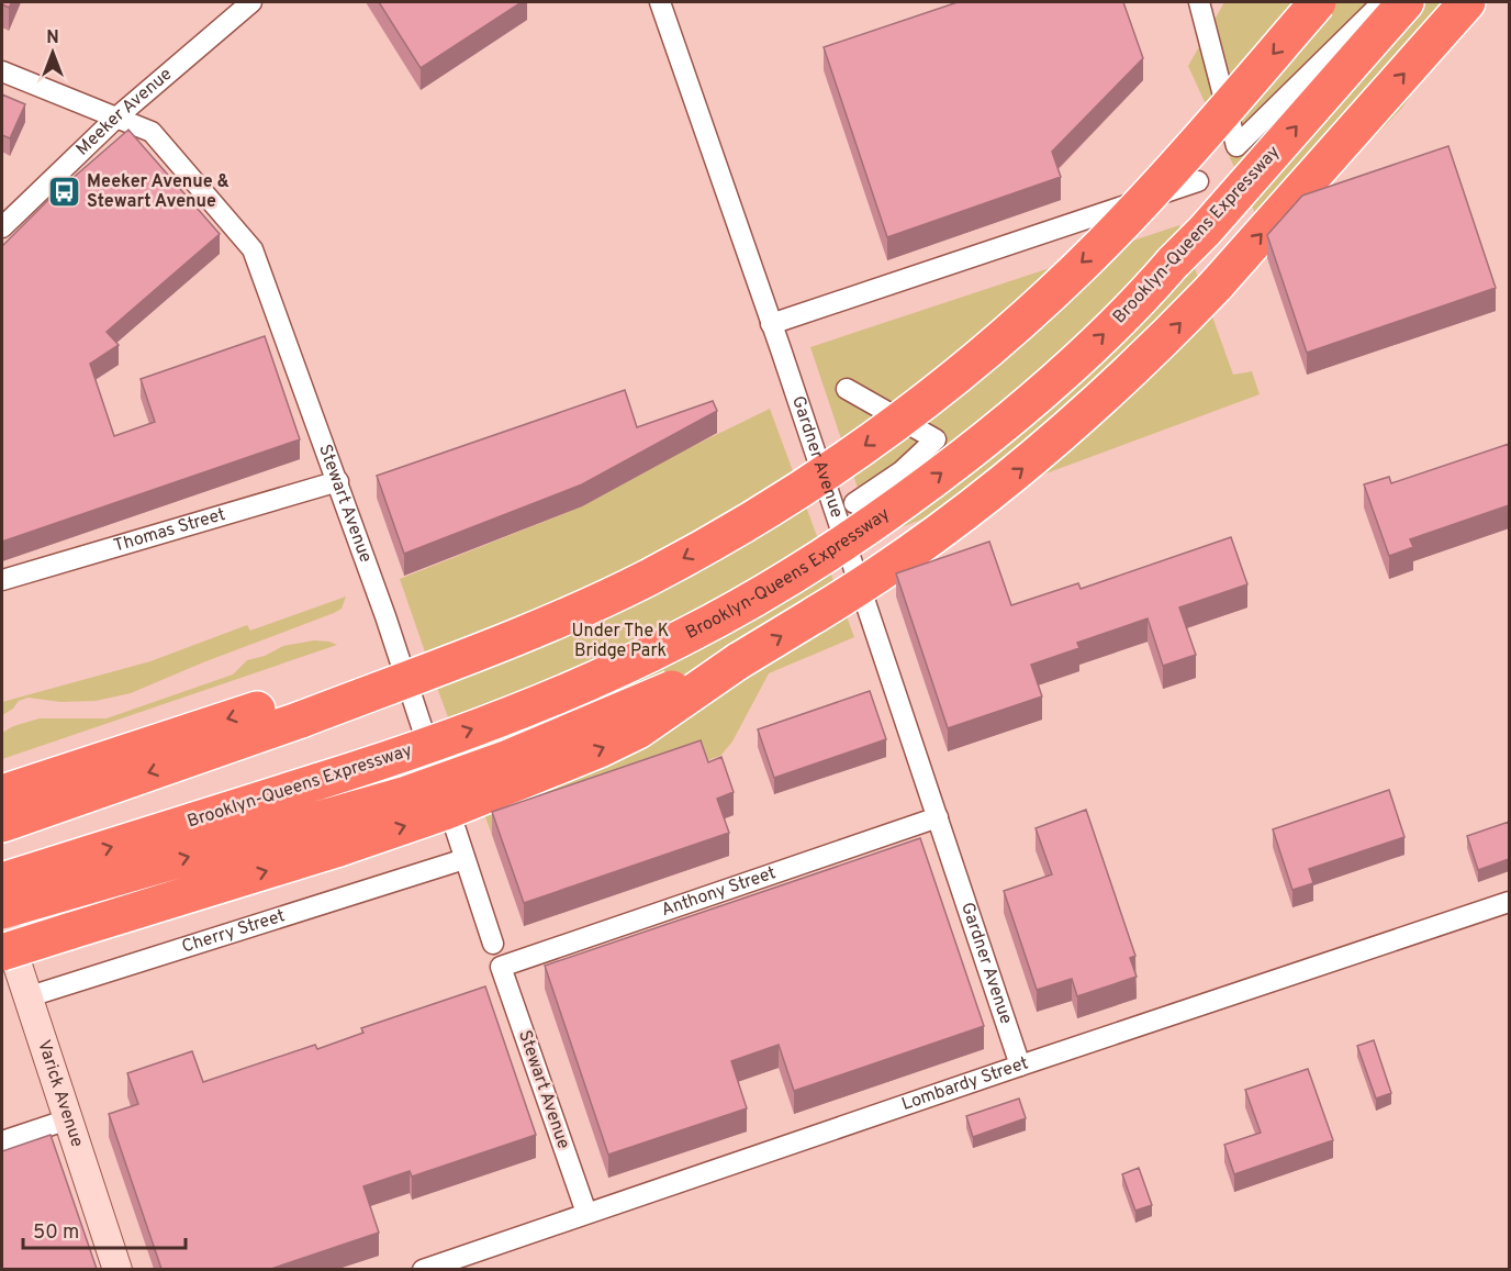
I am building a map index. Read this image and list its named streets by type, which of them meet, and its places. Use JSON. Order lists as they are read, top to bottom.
{
  "streets": {
    "highway": ["Brooklyn-Queens Expressway"],
    "main road": ["Varick Avenue"],
    "street": [
      "Meeker Avenue",
      "Gardner Avenue",
      "Stewart Avenue",
      "Thomas Street",
      "Anthony Street",
      "Cherry Street",
      "Lombardy Street"
    ]
  },
  "crossings": [
    ["Meeker Avenue", "Stewart Avenue"],
    ["Gardner Avenue", "Anthony Street"],
    ["Gardner Avenue", "Lombardy Street"],
    ["Stewart Avenue", "Thomas Street"],
    ["Stewart Avenue", "Anthony Street"],
    ["Stewart Avenue", "Cherry Street"],
    ["Stewart Avenue", "Lombardy Street"],
    ["Cherry Street", "Varick Avenue"]
  ],
  "parks": ["Under The K Bridge Park"],
  "places": {
    "bus stop": ["Meeker Avenue & Stewart Avenue"]
  },
  "scale_bar": "50 m",
  "north": "top"
}
